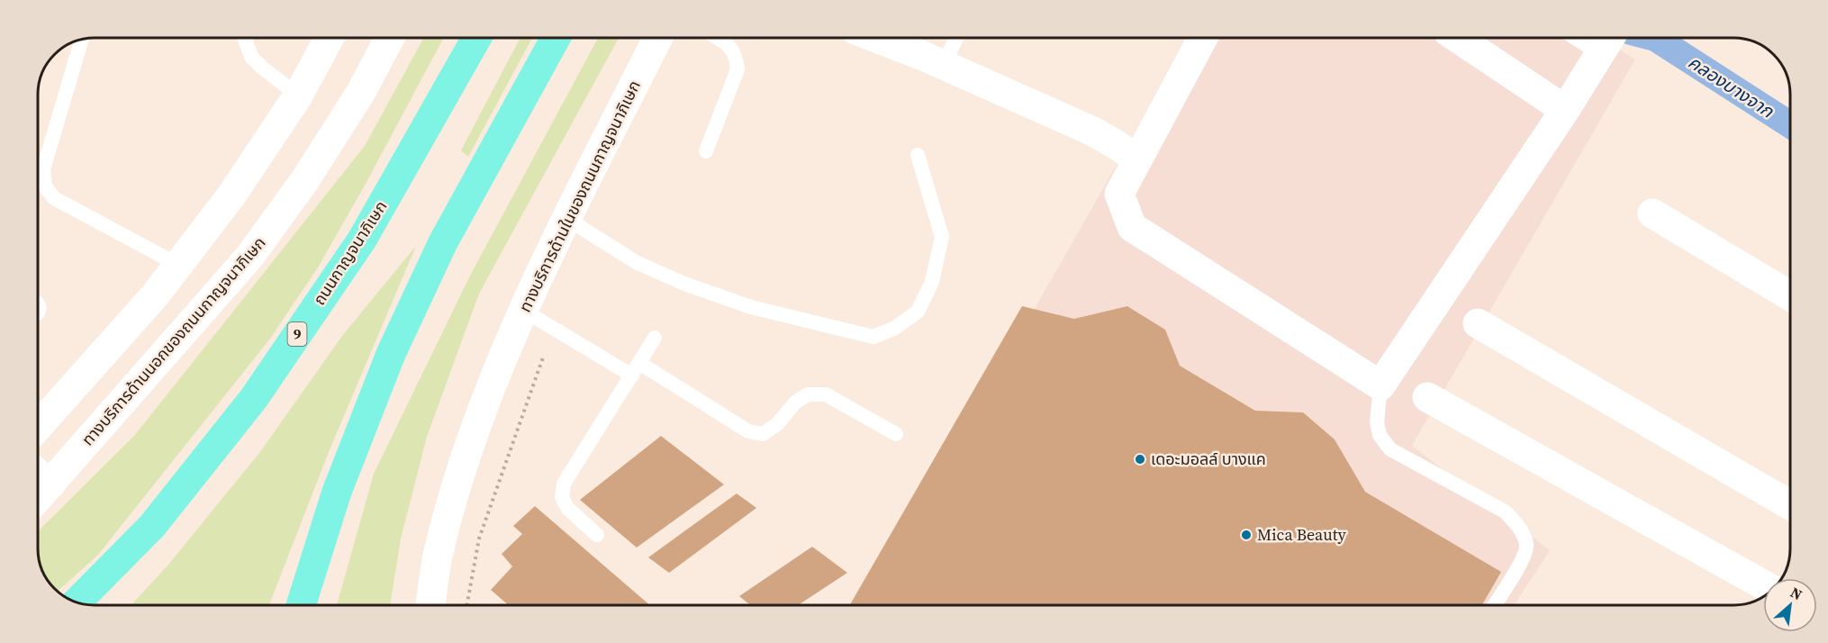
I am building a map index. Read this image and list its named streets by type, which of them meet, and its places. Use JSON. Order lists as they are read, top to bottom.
{
  "streets": {
    "highway": ["ถนนกาญจนาภิเษก", "9"],
    "street": ["ทางบริการด้านในของถนนกาญจนาภิเษก", "ทางบริการด้านนอกของถนนกาญจนาภิเษก"]
  },
  "water": ["คลองบางจาก"],
  "places": ["เดอะมอลล์ บางแค", "Mica Beauty"],
  "north": "top right"
}
